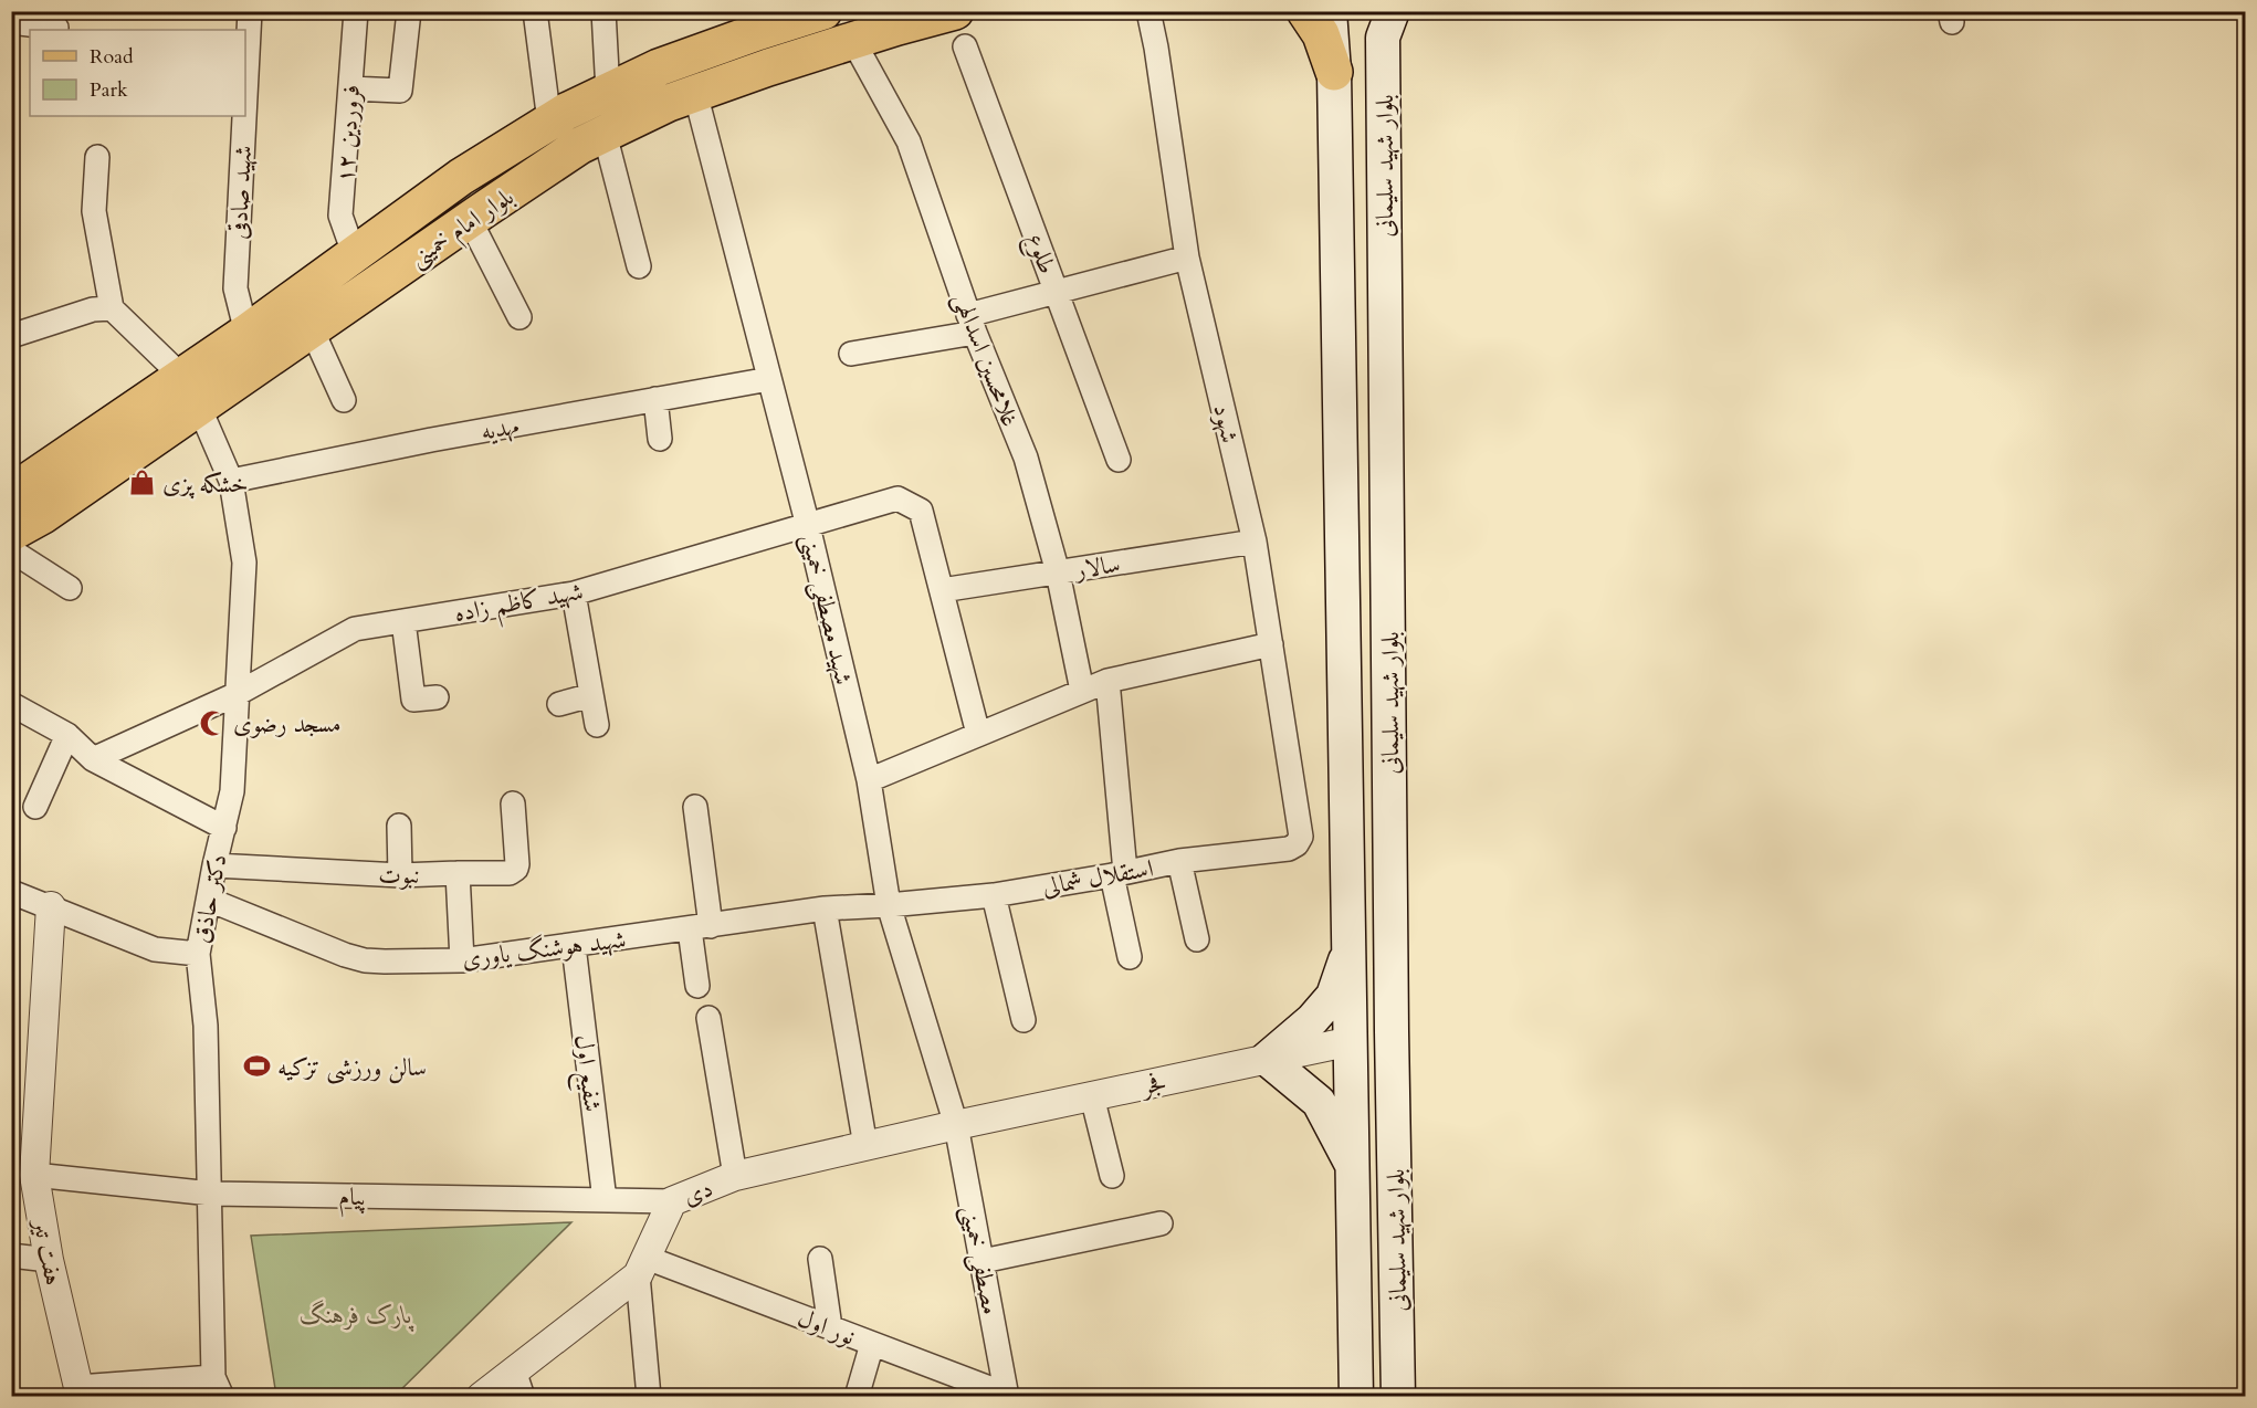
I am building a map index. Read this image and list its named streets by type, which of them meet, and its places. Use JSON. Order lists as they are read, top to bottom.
{
  "streets": {
    "main road": ["بلوار شهید سلیمانی", "بلوار امام خمینی"],
    "street": [
      "۱۲ فروردین",
      "شهید صادقی",
      "طلوع",
      "غلامحسین اسدالهی",
      "شهود",
      "مهدیه",
      "سالار",
      "شهید کاظم زاده",
      "شهید مصطفی خمینی",
      "نبوت",
      "استقلال شمالی",
      "دکتر حاذق",
      "شهید هوشنگ یاوری",
      "شفیع اول",
      "فجر",
      "دی",
      "پیام",
      "هفت تیر",
      "مصطفی خمینی",
      "نور اول"
    ]
  },
  "crossings": [
    ["۱۲ فروردین", "بلوار امام خمینی"],
    ["بلوار شهید سلیمانی", "فجر"],
    ["شهید صادقی", "بلوار امام خمینی"],
    ["بلوار امام خمینی", "غلامحسین اسدالهی"],
    ["بلوار امام خمینی", "شهید مصطفی خمینی"],
    ["بلوار امام خمینی", "دکتر حاذق"],
    ["غلامحسین اسدالهی", "سالار"],
    ["شهود", "سالار"],
    ["شهود", "استقلال شمالی"],
    ["مهدیه", "شهید مصطفی خمینی"],
    ["مهدیه", "دکتر حاذق"],
    ["سالار", "شهید کاظم زاده"],
    ["شهید کاظم زاده", "شهید مصطفی خمینی"],
    ["شهید کاظم زاده", "دکتر حاذق"],
    ["شهید مصطفی خمینی", "استقلال شمالی"],
    ["شهید مصطفی خمینی", "شهید هوشنگ یاوری"],
    ["شهید مصطفی خمینی", "فجر"],
    ["شهید مصطفی خمینی", "دی"],
    ["شهید مصطفی خمینی", "مصطفی خمینی"],
    ["نبوت", "دکتر حاذق"],
    ["استقلال شمالی", "شهید هوشنگ یاوری"],
    ["دکتر حاذق", "شهید هوشنگ یاوری"],
    ["دکتر حاذق", "پیام"],
    ["شهید هوشنگ یاوری", "شفیع اول"],
    ["شفیع اول", "پیام"],
    ["فجر", "دی"],
    ["فجر", "مصطفی خمینی"],
    ["دی", "پیام"],
    ["دی", "مصطفی خمینی"],
    ["دی", "نور اول"],
    ["پیام", "هفت تیر"],
    ["مصطفی خمینی", "نور اول"]
  ],
  "parks": ["پارک فرهنگ"],
  "places": {
    "shop": ["خشکه پزی"],
    "mosque": ["مسجد رضوی"],
    "sports": ["سالن ورزشی تزکیه"]
  },
  "legend": ["Road", "Park"]
}
